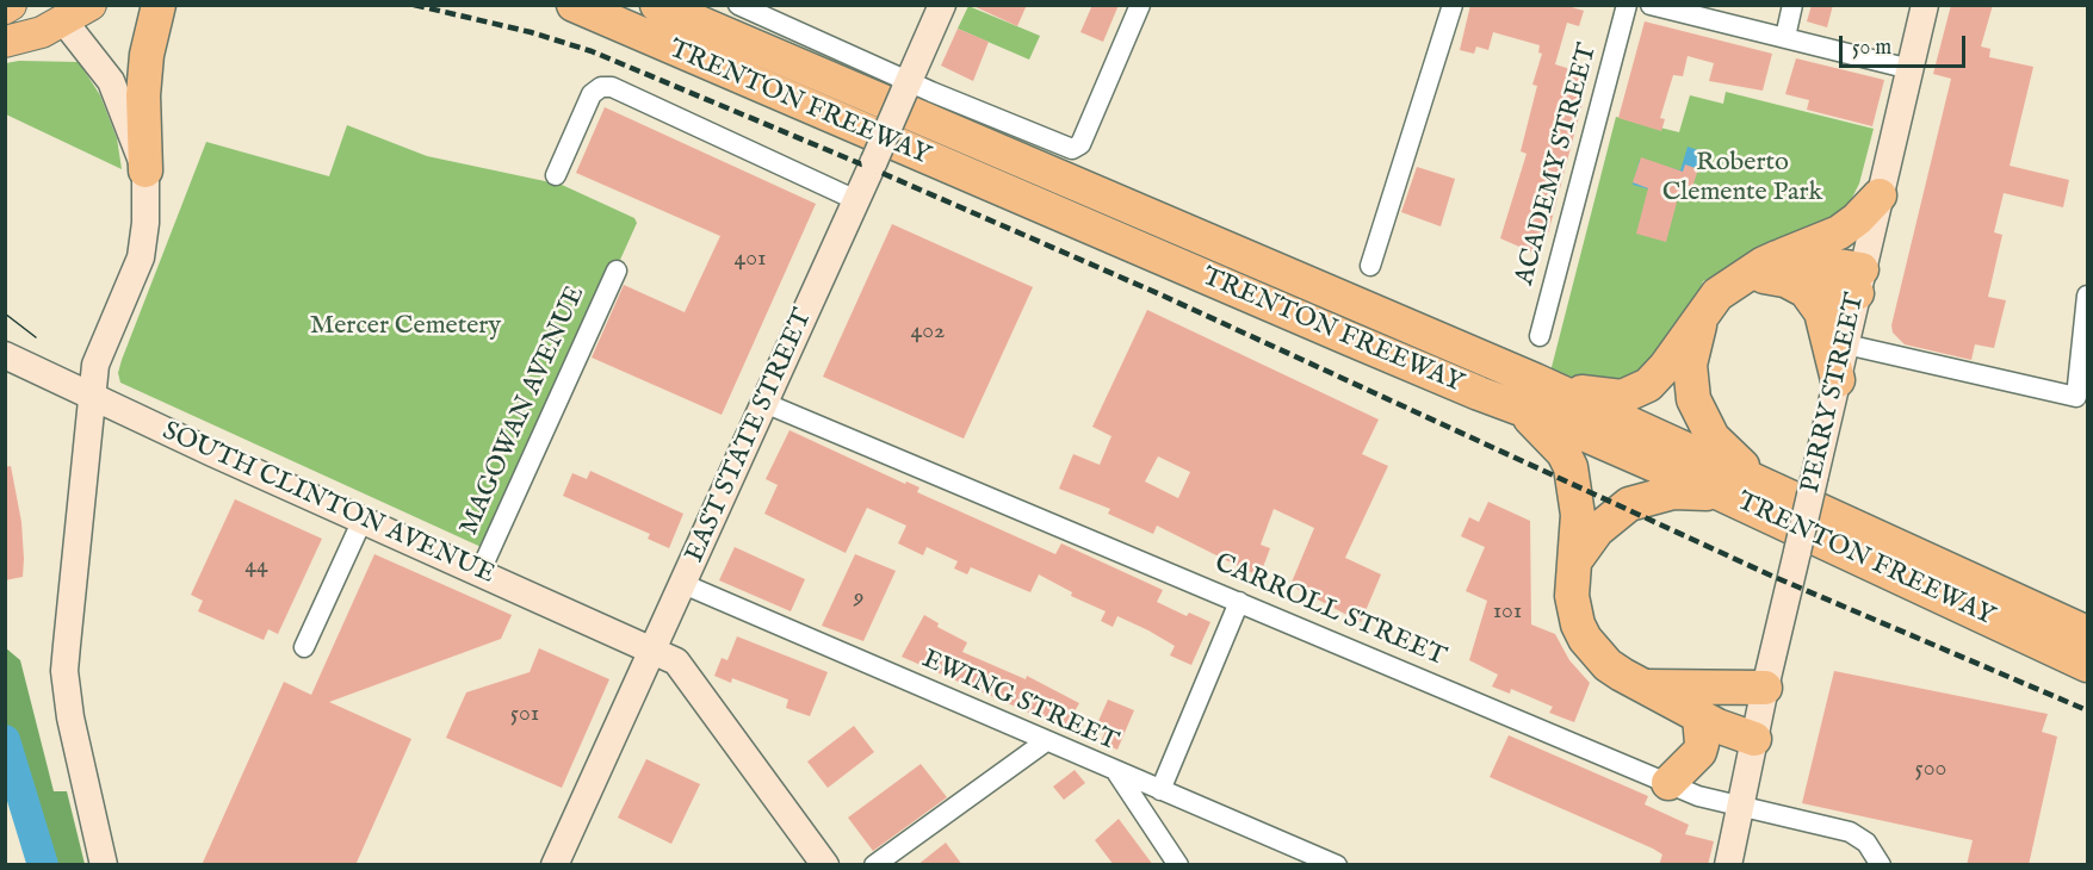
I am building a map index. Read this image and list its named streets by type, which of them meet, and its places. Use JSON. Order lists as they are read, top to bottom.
{
  "streets": {
    "highway": ["TRENTON FREEWAY"],
    "street": [
      "ACADEMY STREET",
      "PERRY STREET",
      "MAGOWAN AVENUE",
      "EAST STATE STREET",
      "SOUTH CLINTON AVENUE",
      "CARROLL STREET",
      "EWING STREET"
    ]
  },
  "crossings": [
    ["PERRY STREET", "CARROLL STREET"],
    ["MAGOWAN AVENUE", "SOUTH CLINTON AVENUE"],
    ["EAST STATE STREET", "SOUTH CLINTON AVENUE"],
    ["EAST STATE STREET", "CARROLL STREET"],
    ["EAST STATE STREET", "EWING STREET"]
  ],
  "parks": ["Roberto Clemente Park", "Mercer Cemetery"],
  "house_numbers": [
    "401",
    "402",
    "44",
    "9",
    "101",
    "501",
    "500"
  ],
  "scale_bar": "50 m"
}
